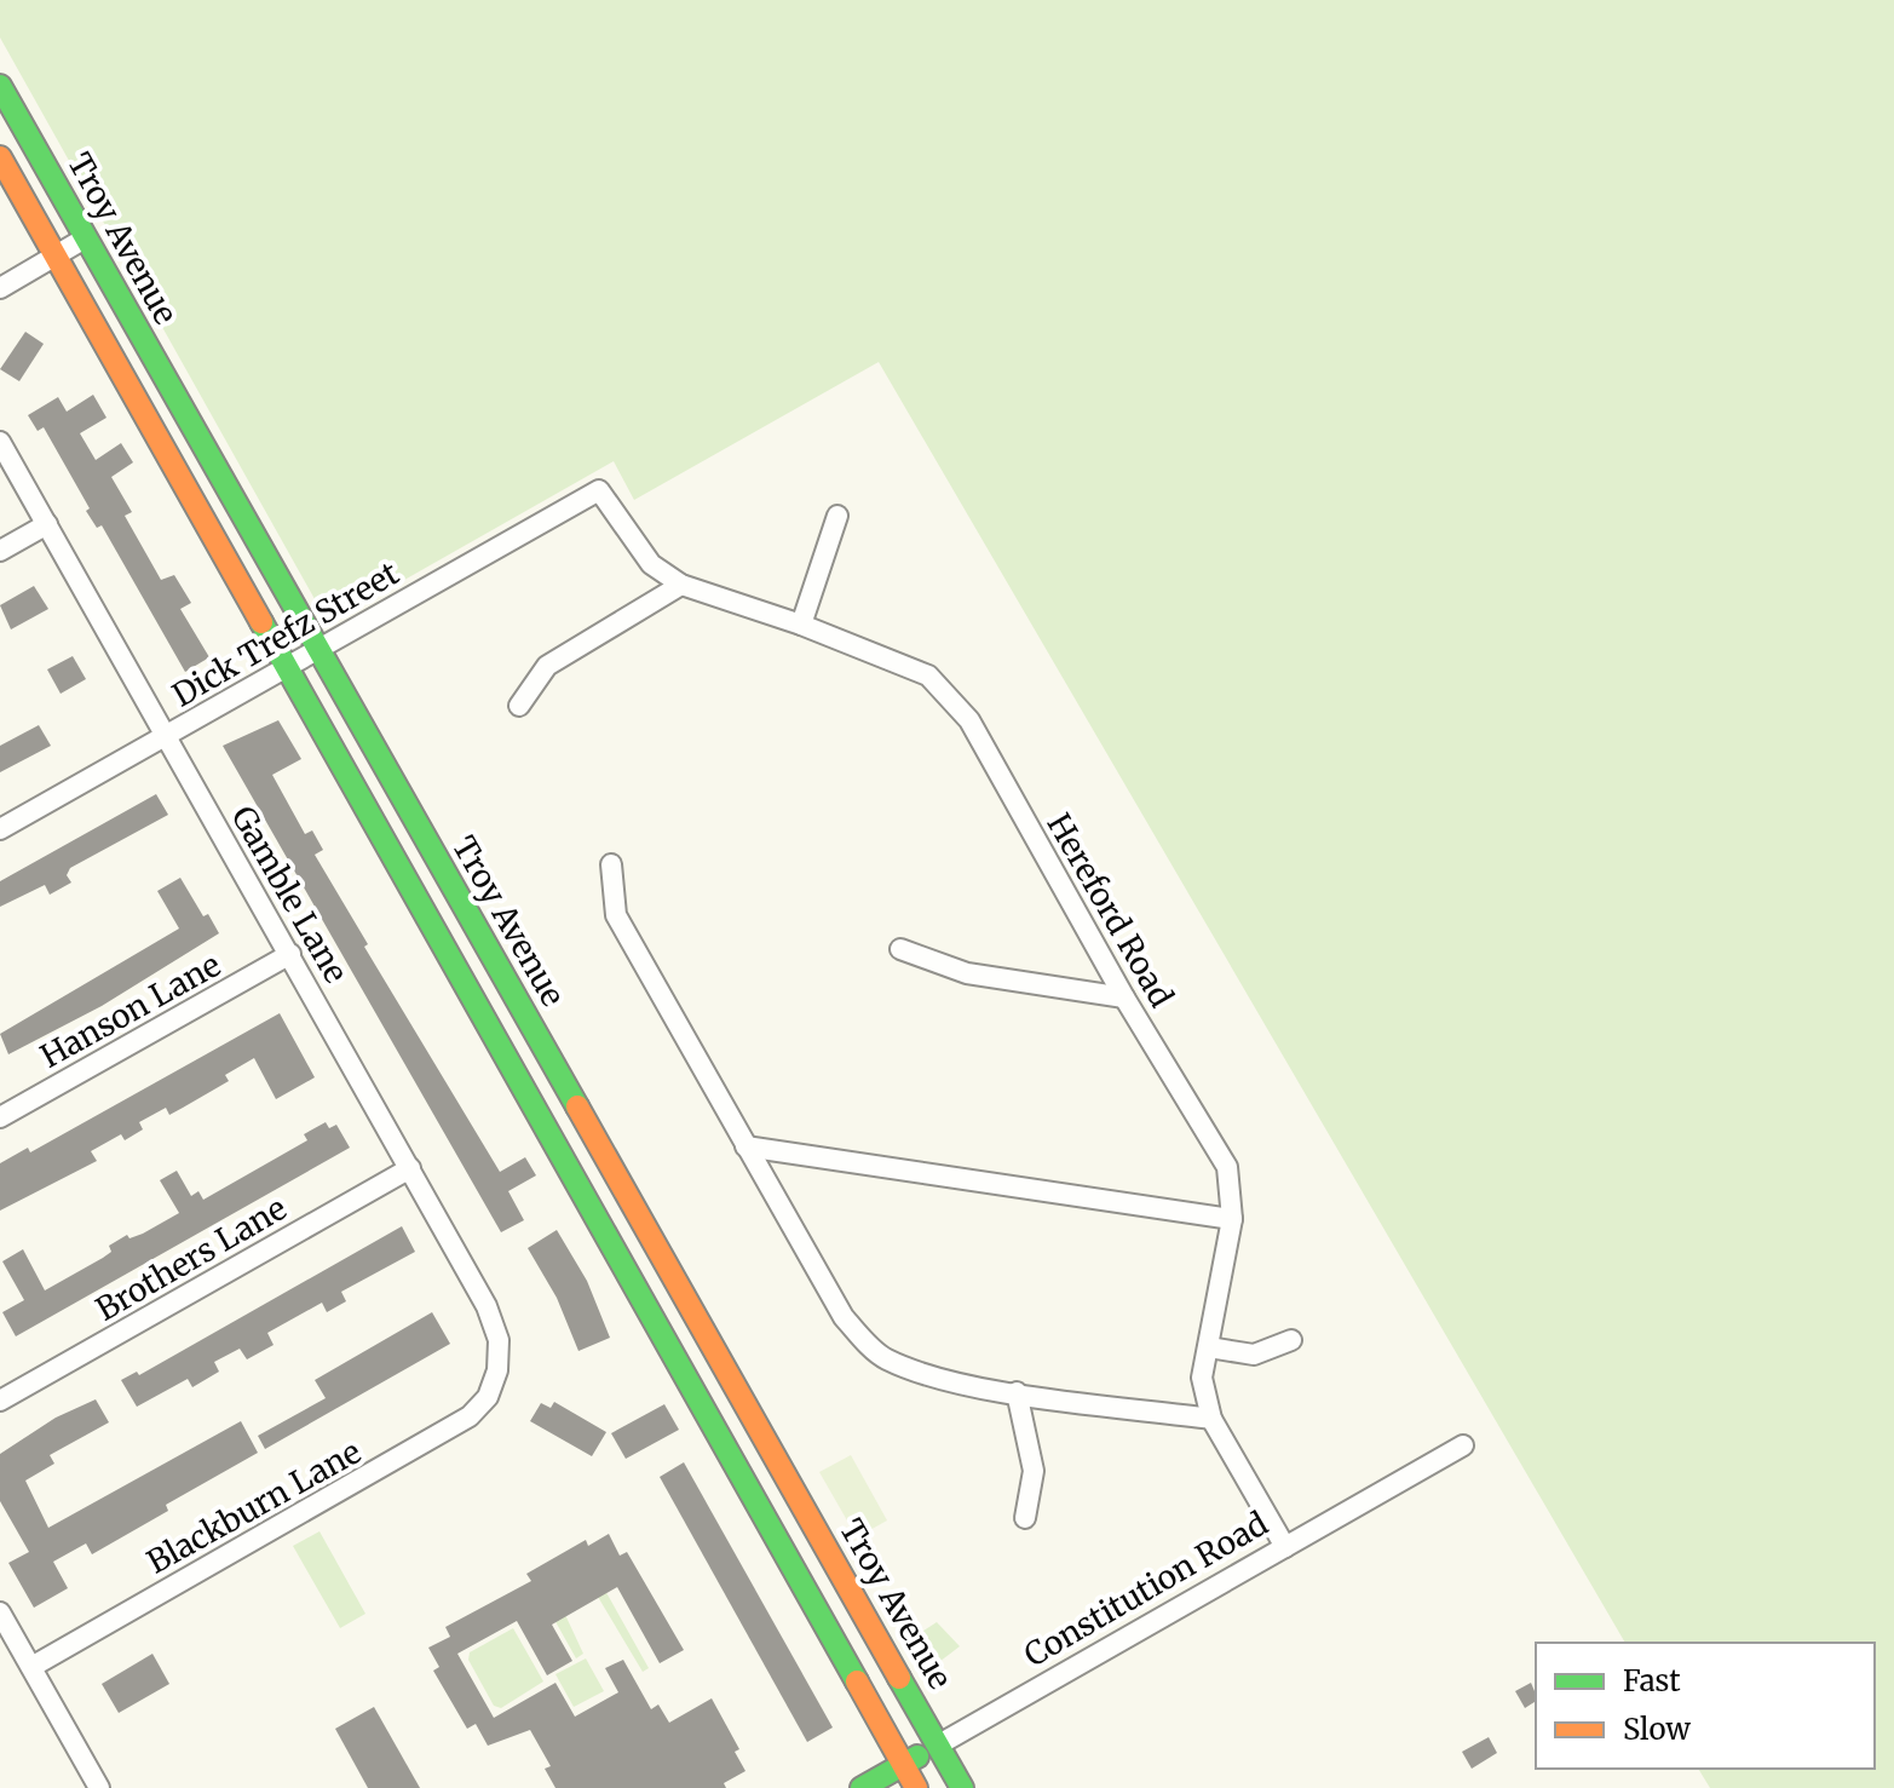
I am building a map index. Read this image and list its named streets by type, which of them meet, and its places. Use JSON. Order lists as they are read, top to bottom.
{
  "streets": {
    "main road": ["Troy Avenue", "Constitution Road"],
    "street": [
      "Dick Trefz Street",
      "Gamble Lane",
      "Hereford Road",
      "Hanson Lane",
      "Brothers Lane",
      "Blackburn Lane"
    ]
  },
  "crossings": [
    ["Troy Avenue", "Dick Trefz Street"],
    ["Troy Avenue", "Constitution Road"],
    ["Dick Trefz Street", "Gamble Lane"],
    ["Dick Trefz Street", "Hereford Road"],
    ["Gamble Lane", "Hanson Lane"],
    ["Gamble Lane", "Brothers Lane"],
    ["Gamble Lane", "Blackburn Lane"],
    ["Hereford Road", "Constitution Road"]
  ],
  "legend": ["Fast", "Slow"]
}
